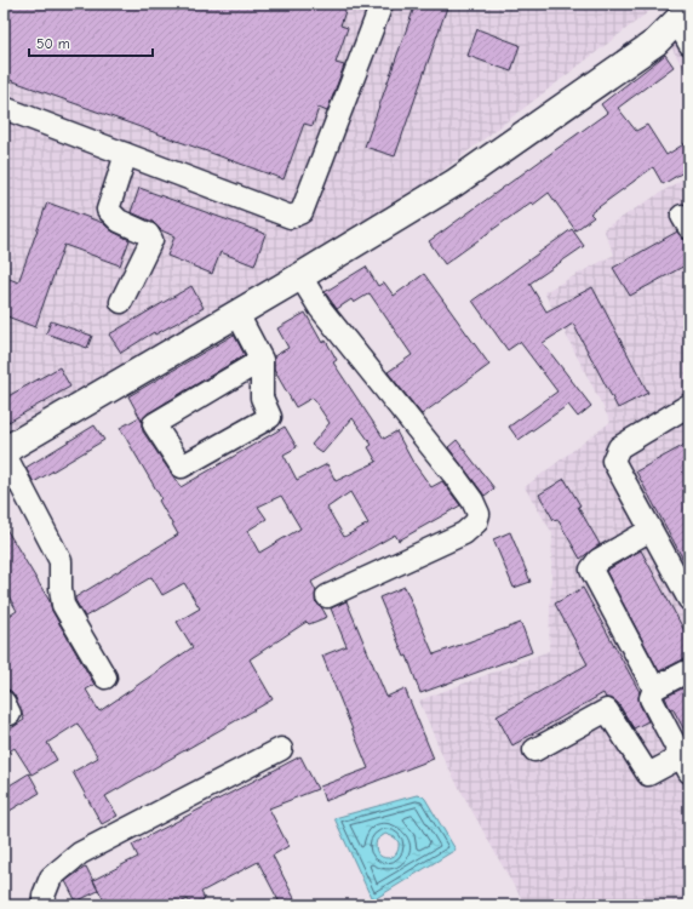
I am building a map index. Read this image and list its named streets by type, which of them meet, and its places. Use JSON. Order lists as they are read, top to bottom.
{
  "scale_bar": "50 m"
}
